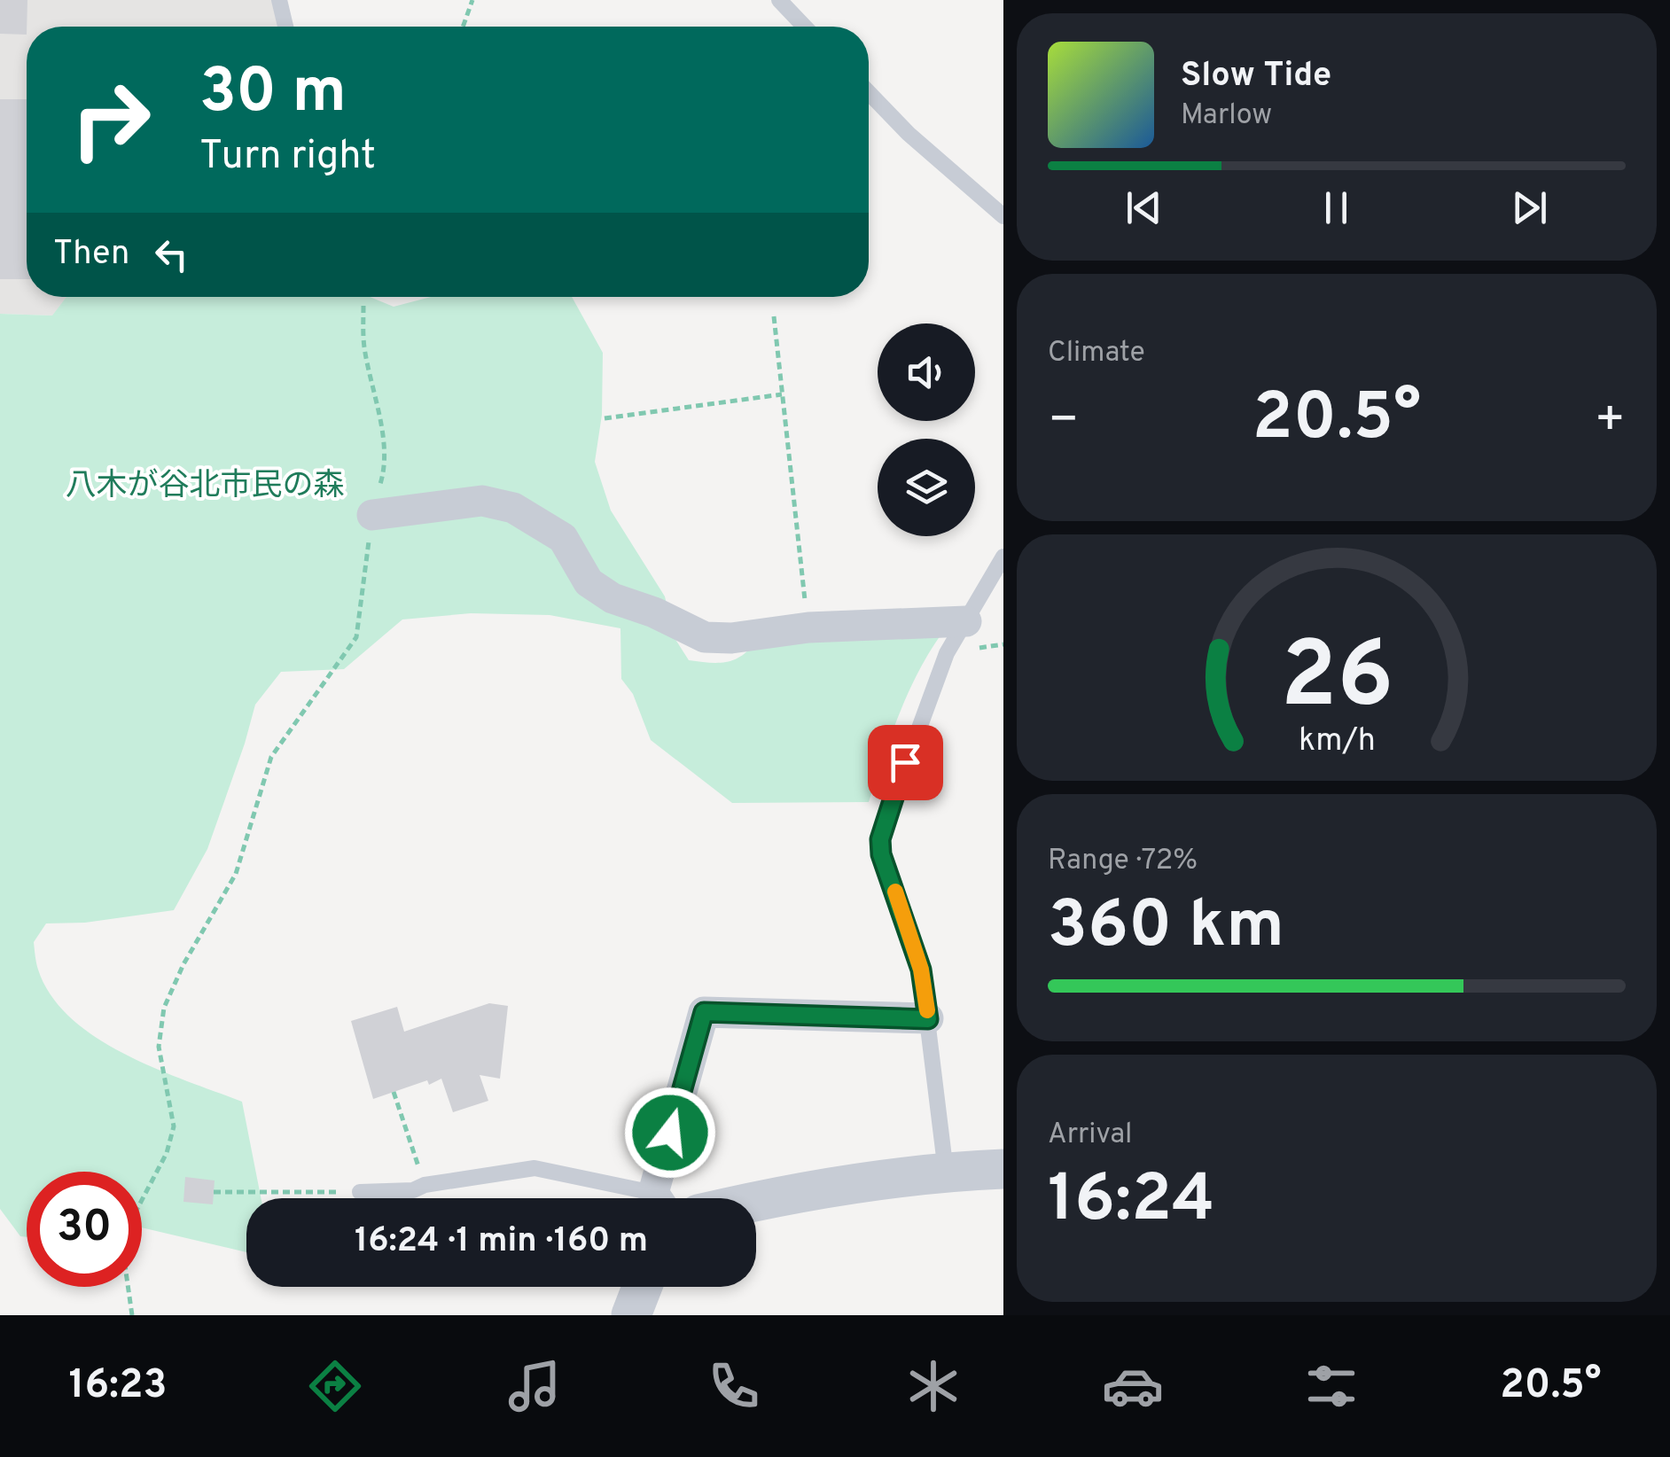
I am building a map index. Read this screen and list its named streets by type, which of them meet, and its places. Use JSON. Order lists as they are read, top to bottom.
{
  "parks": ["八木が谷北市民の森"],
  "page": {
    "turn": ["30 m", "Turn right"],
    "song": ["Slow Tide", "Marlow"],
    "then": "Then",
    "tile": [
      "Climate",
      ["Range · 72%", "360 km"],
      ["Arrival", "16:24"]
    ],
    "heat": ["−", "20.5°", "+"],
    "limit": "30",
    "trip": "16:24 · 1 min · 160 m",
    "tabs": ["16:23", "20.5°"],
    "gauge": ["26", "km/h"]
  }
}
